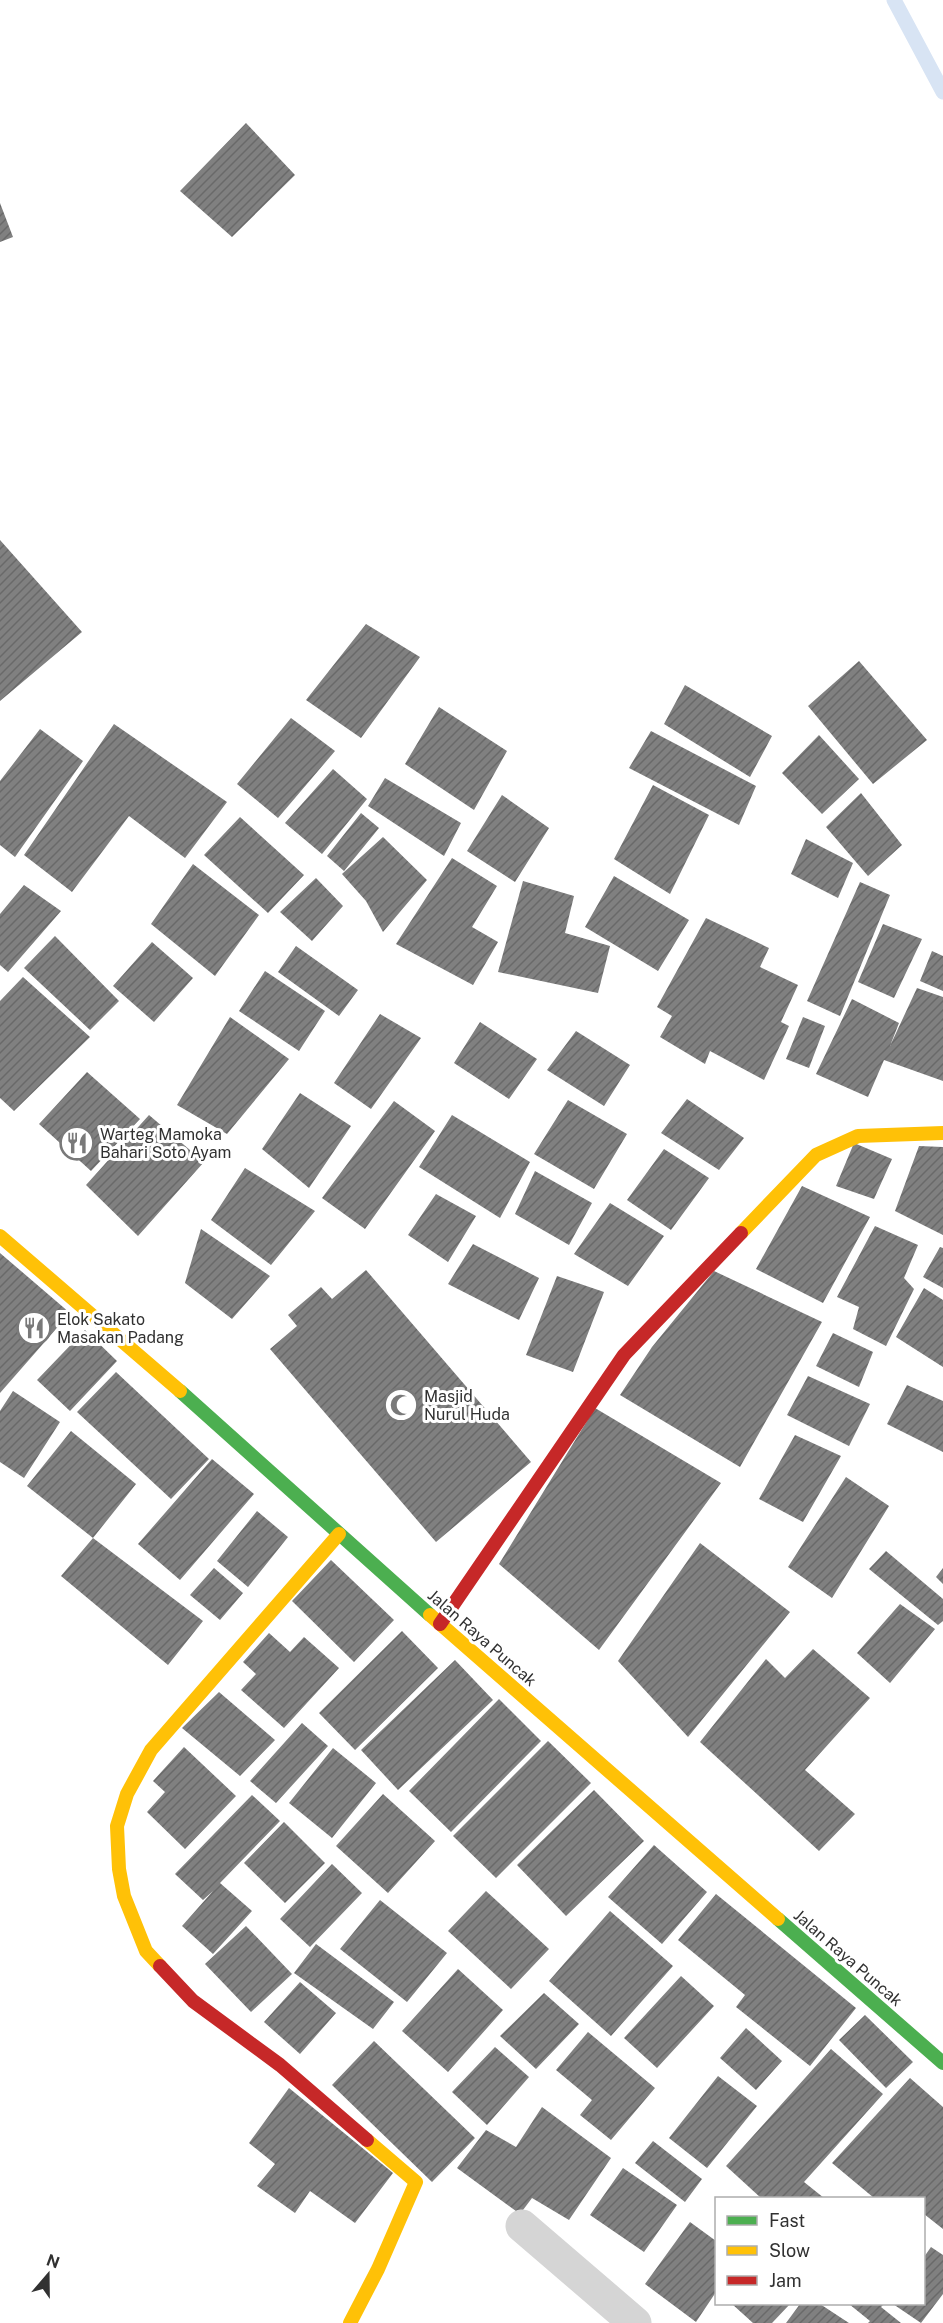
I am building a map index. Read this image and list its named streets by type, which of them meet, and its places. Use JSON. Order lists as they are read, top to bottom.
{
  "streets": {
    "main road": ["Jalan Raya Puncak"]
  },
  "places": {
    "restaurant": ["Warteg Mamoka Bahari Soto Ayam", "Elok Sakato Masakan Padang"],
    "mosque": ["Masjid Nurul Huda"]
  },
  "legend": ["Fast", "Slow", "Jam"],
  "north": "top"
}
